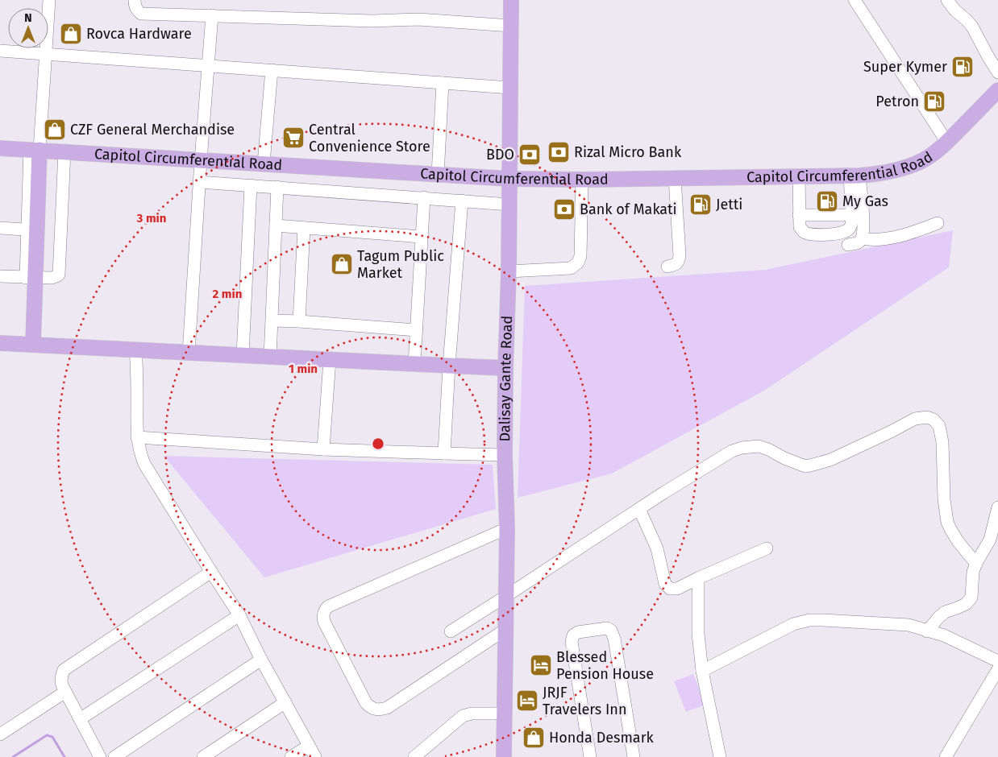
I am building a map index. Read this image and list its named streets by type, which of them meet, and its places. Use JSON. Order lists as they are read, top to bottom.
{
  "streets": {
    "main road": ["Capitol Circumferential Road", "Dalisay Gante Road"]
  },
  "crossings": [
    ["Capitol Circumferential Road", "Dalisay Gante Road"]
  ],
  "places": {
    "shop": [
      "Rovca Hardware",
      "CZF General Merchandise",
      "Tagum Public Market",
      "Honda Desmark"
    ],
    "fuel station": [
      "Super Kymer",
      "Petron",
      "My Gas",
      "Jetti"
    ],
    "supermarket": ["Central Convenience Store"],
    "bank": ["Rizal Micro Bank", "BDO", "Bank of Makati"],
    "hotel": ["Blessed Pension House", "JRJF Travelers Inn"]
  },
  "north": "top",
  "rings": ["3 min", "2 min", "1 min"]
}
